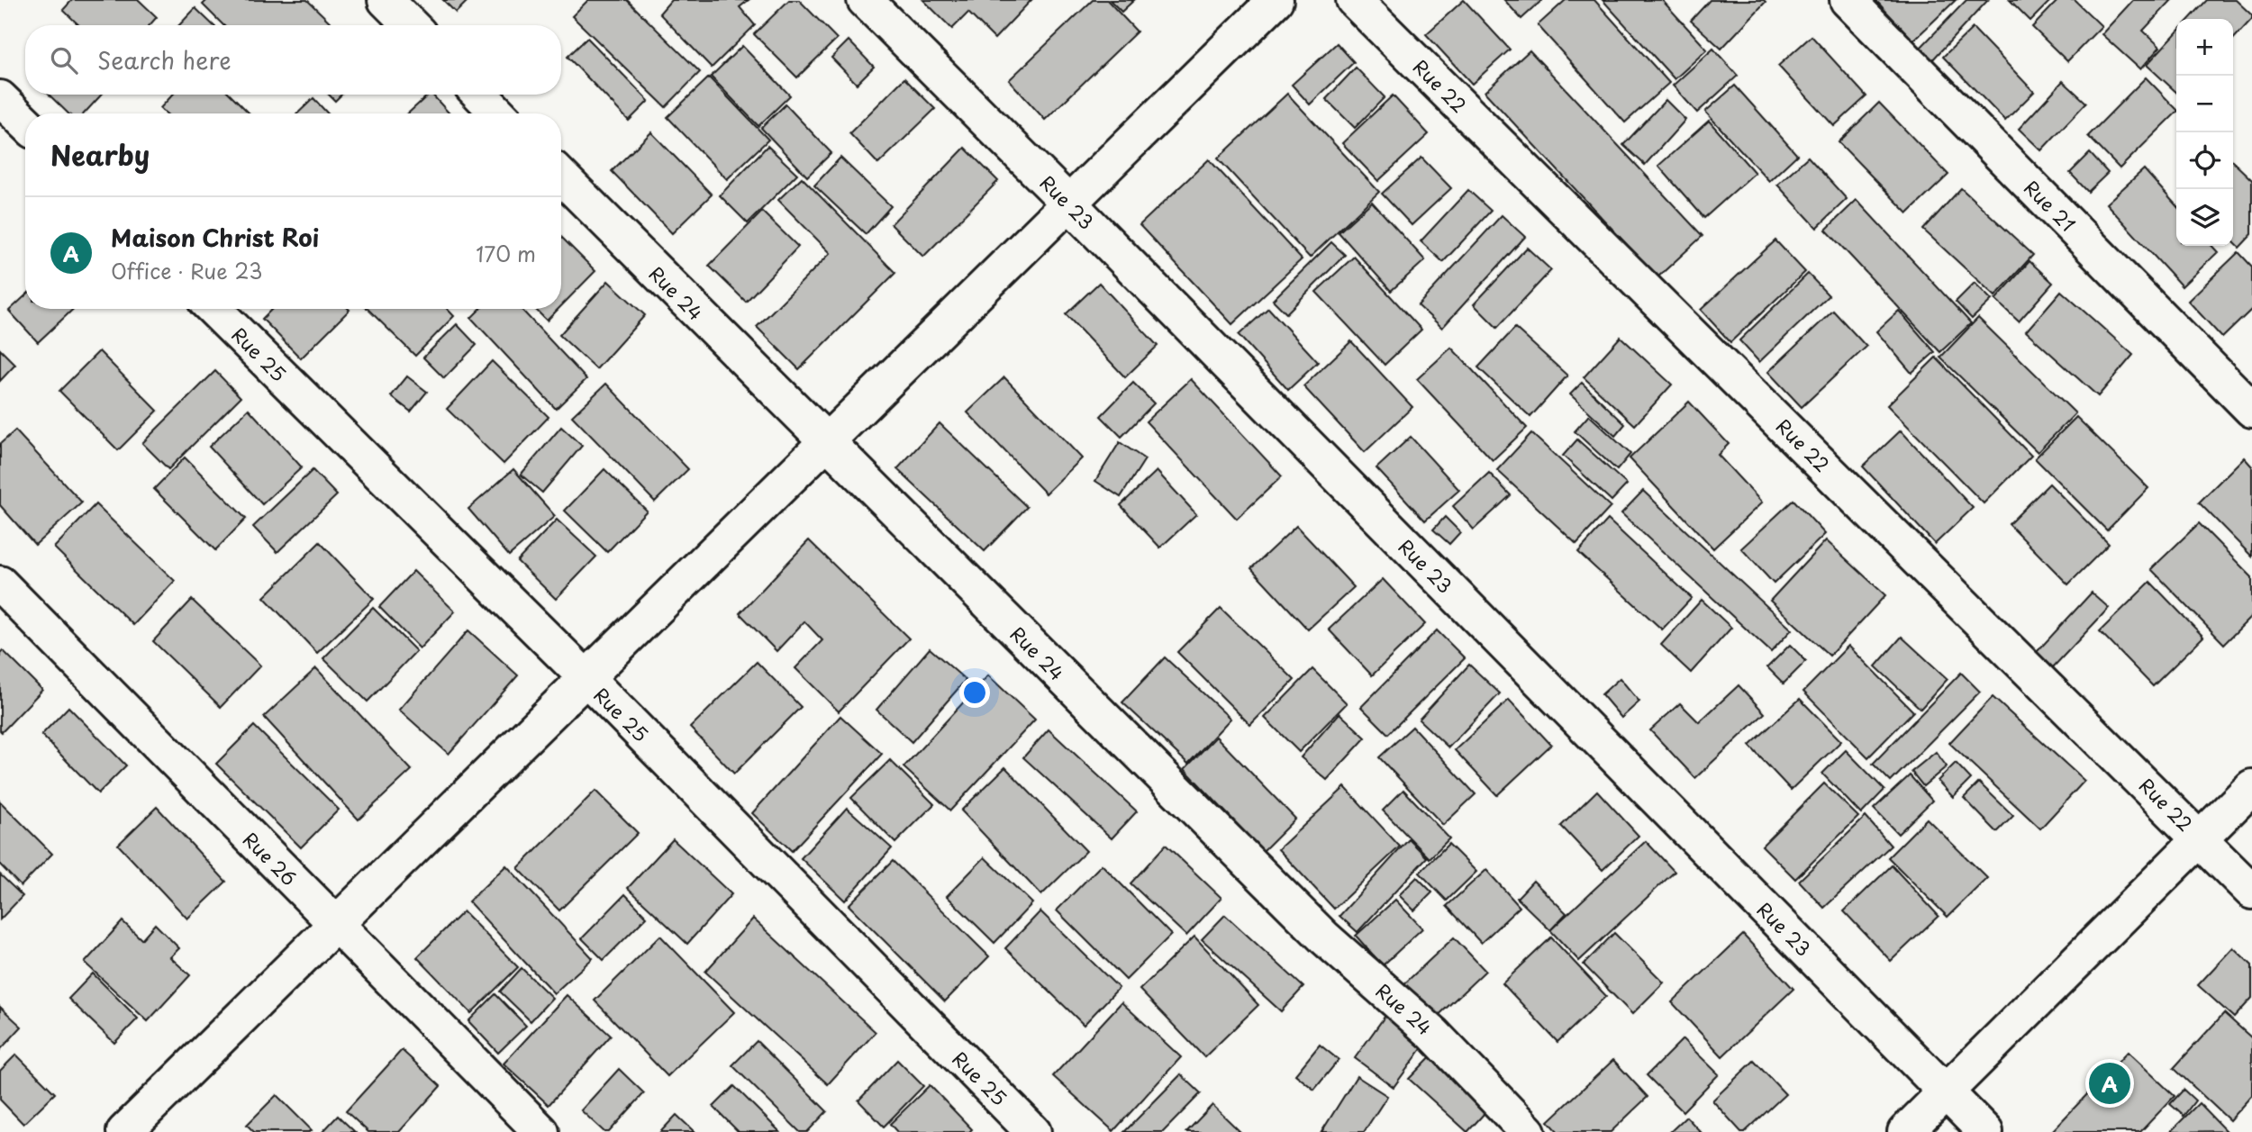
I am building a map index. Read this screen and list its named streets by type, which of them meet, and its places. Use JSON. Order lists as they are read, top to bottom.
{
  "streets": {
    "street": [
      "Rue 22",
      "Rue 23",
      "Rue 21",
      "Rue 24",
      "Rue 25",
      "Rue 26"
    ]
  },
  "page": {
    "map_buttons": ["+", "−"],
    "search": "Search here",
    "heading": "Nearby",
    "list": [
      {
        "mark": "A",
        "name": "Maison Christ Roi",
        "note": "Office · Rue 23",
        "value": "170 m"
      }
    ],
    "pins": "A"
  }
}
